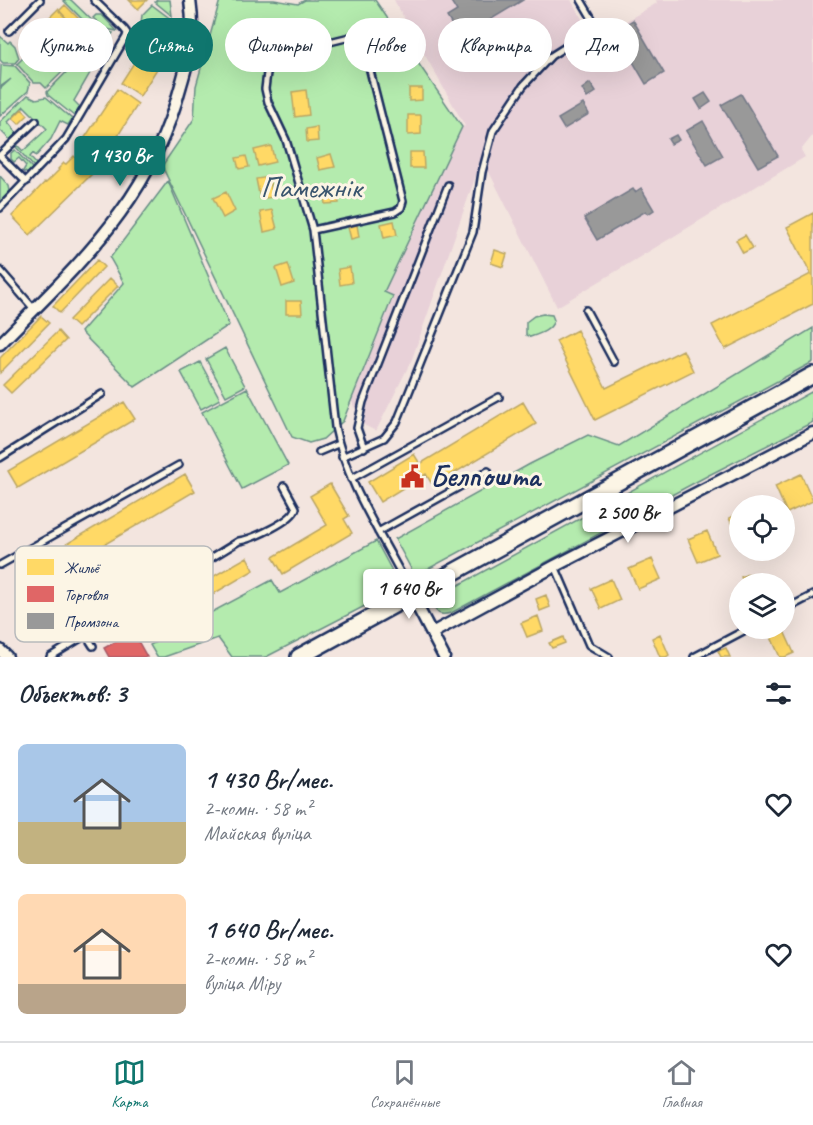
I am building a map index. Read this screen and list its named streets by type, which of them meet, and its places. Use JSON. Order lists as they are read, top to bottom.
{
  "parks": ["Памежнік"],
  "places": {
    "public building": ["Белпошта"]
  },
  "legend": ["Жильё", "Торговля", "Промзона"],
  "page": {
    "chip": [
      "Купить",
      "Снять",
      "Фильтры",
      "Новое",
      "Квартира",
      "Дом"
    ],
    "price": ["1 430 Br", "2 500 Br", "1 640 Br"],
    "heading": "Объектов: 3",
    "list": [
      {
        "name": "1 430 Br/мес.",
        "note": "2-комн. · 58 m² · Майская вуліца"
      },
      {
        "name": "1 640 Br/мес.",
        "note": "2-комн. · 58 m² · вуліца Міру"
      }
    ],
    "tabs": ["Карта", "Сохранённые", "Главная"]
  }
}
